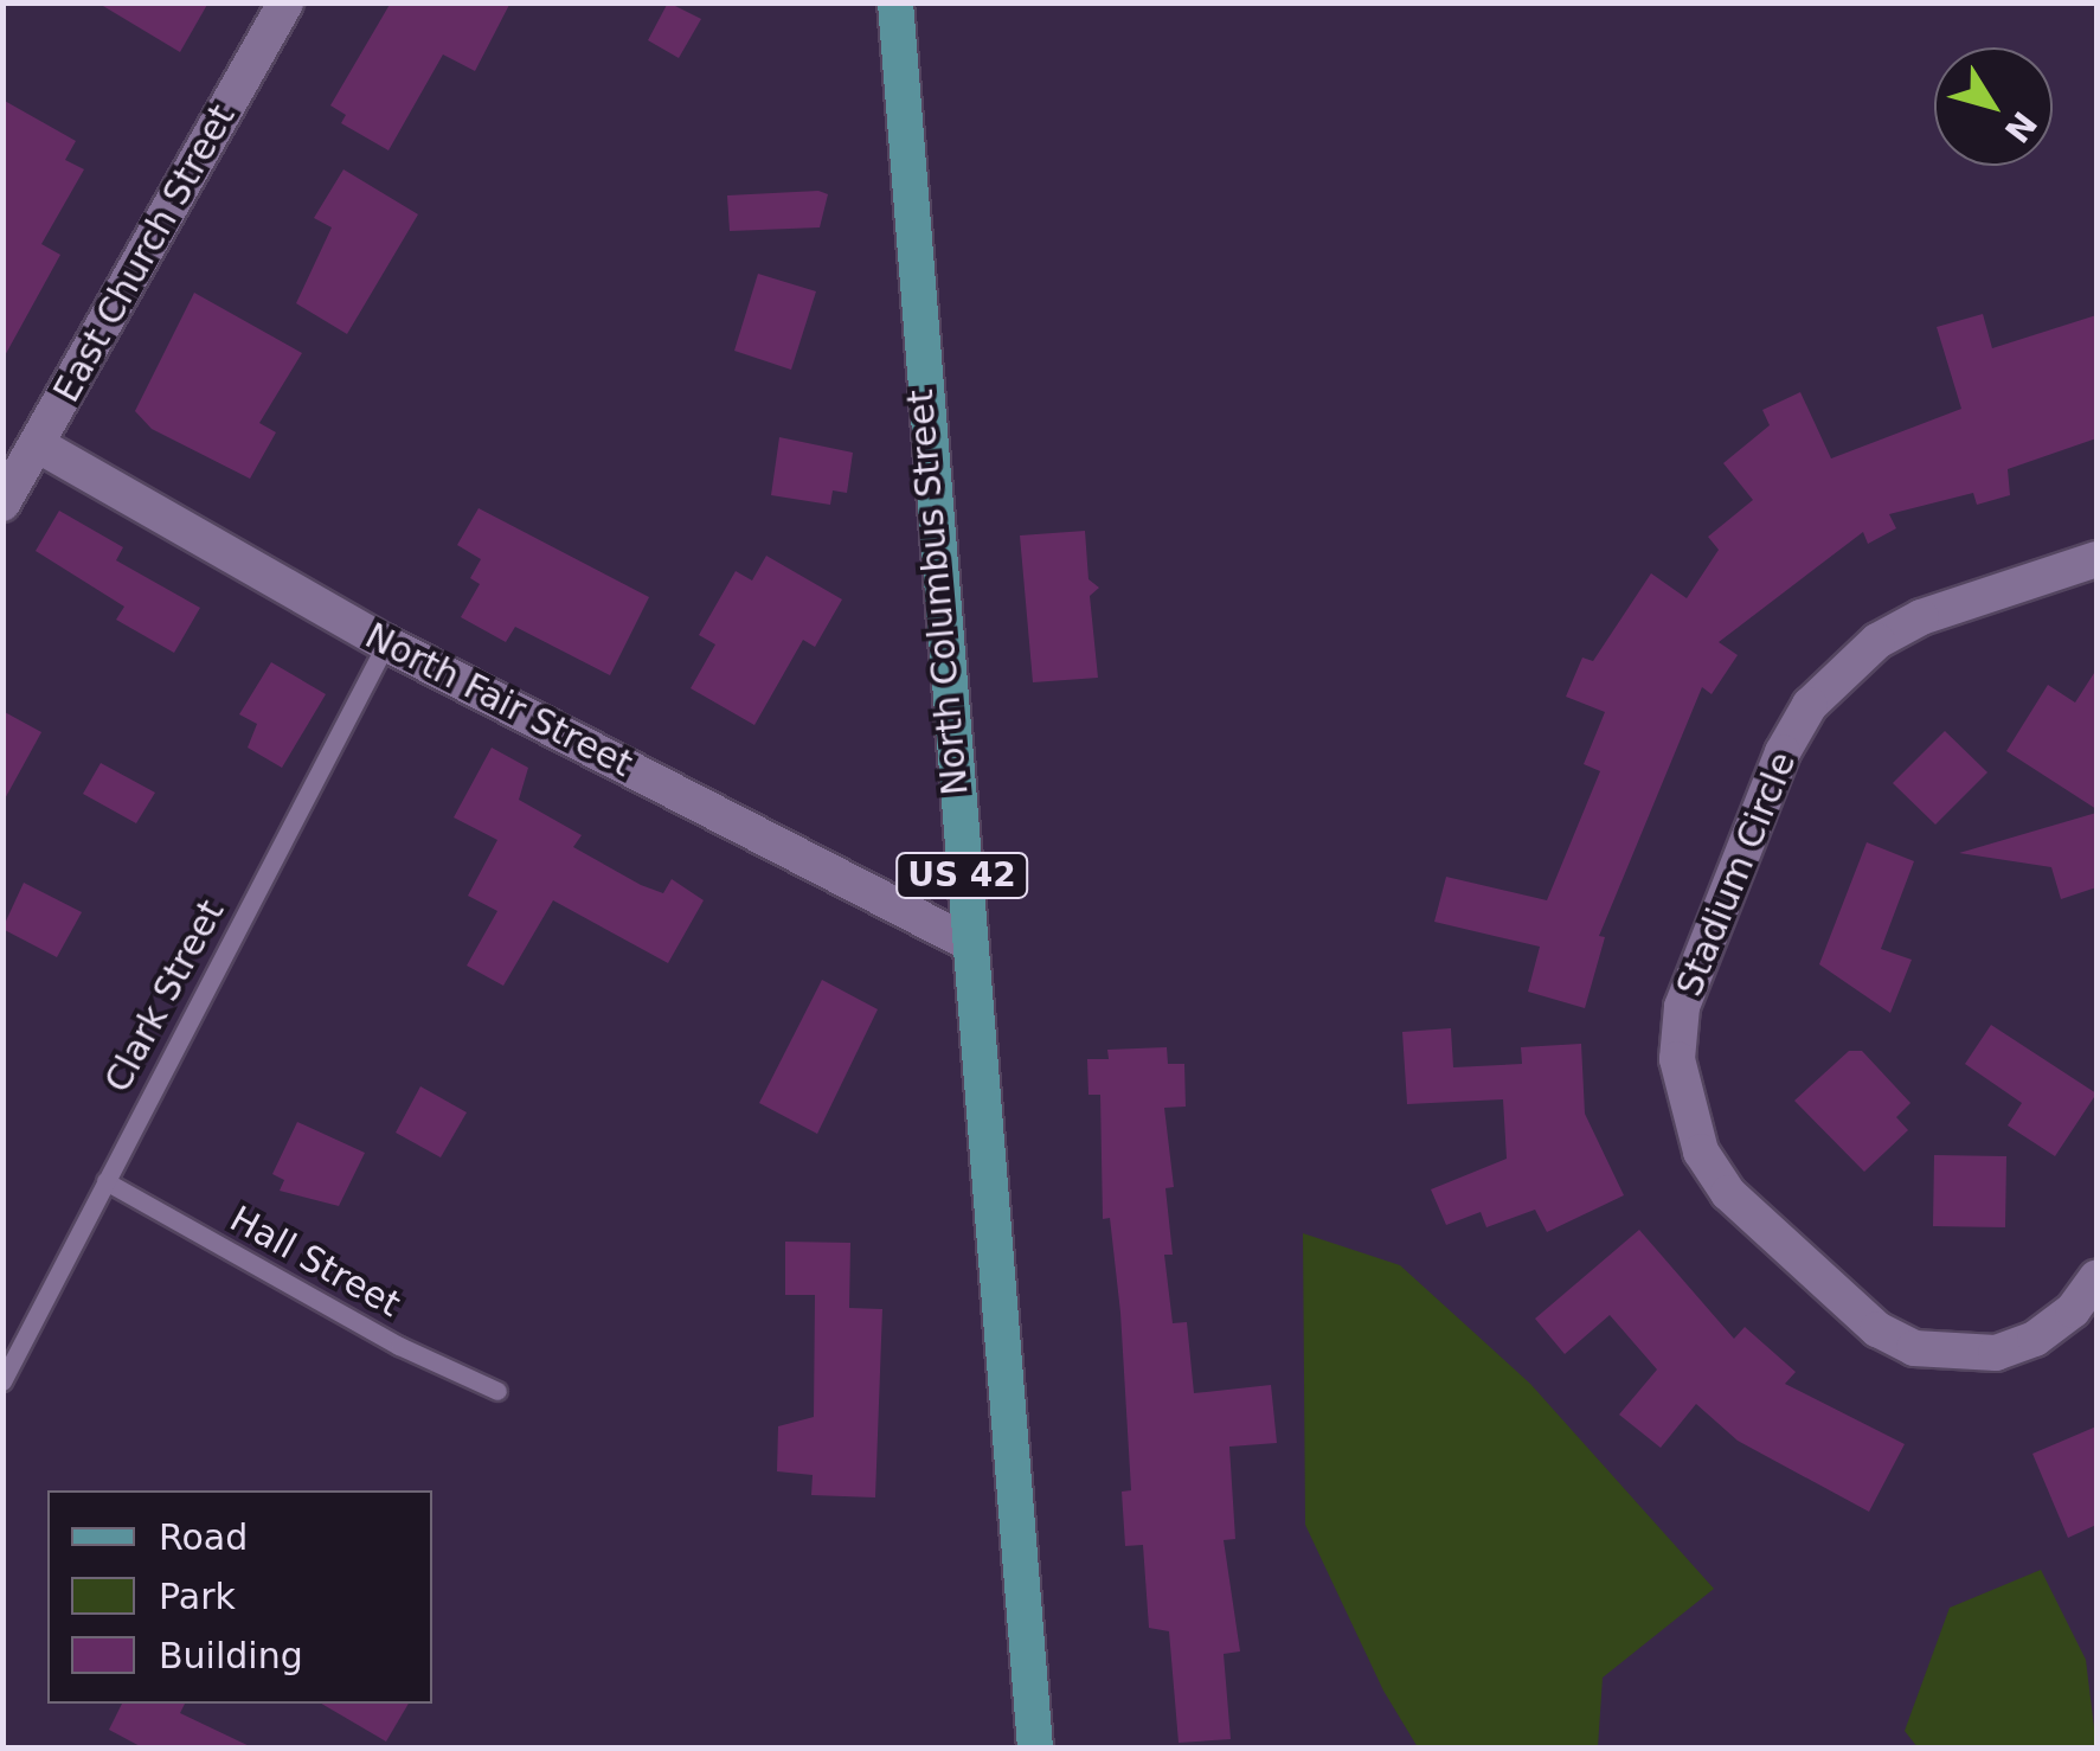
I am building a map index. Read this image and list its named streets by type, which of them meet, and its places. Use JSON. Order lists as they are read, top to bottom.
{
  "streets": {
    "main road": ["North Columbus Street", "US 42"],
    "street": ["East Church Street", "North Fair Street", "Stadium Circle"],
    "lane": ["Clark Street", "Hall Street"]
  },
  "crossings": [
    ["East Church Street", "North Fair Street"],
    ["North Columbus Street", "North Fair Street"],
    ["North Fair Street", "Clark Street"],
    ["Clark Street", "Hall Street"]
  ],
  "legend": ["Road", "Park", "Building"],
  "north": "bottom right"
}
